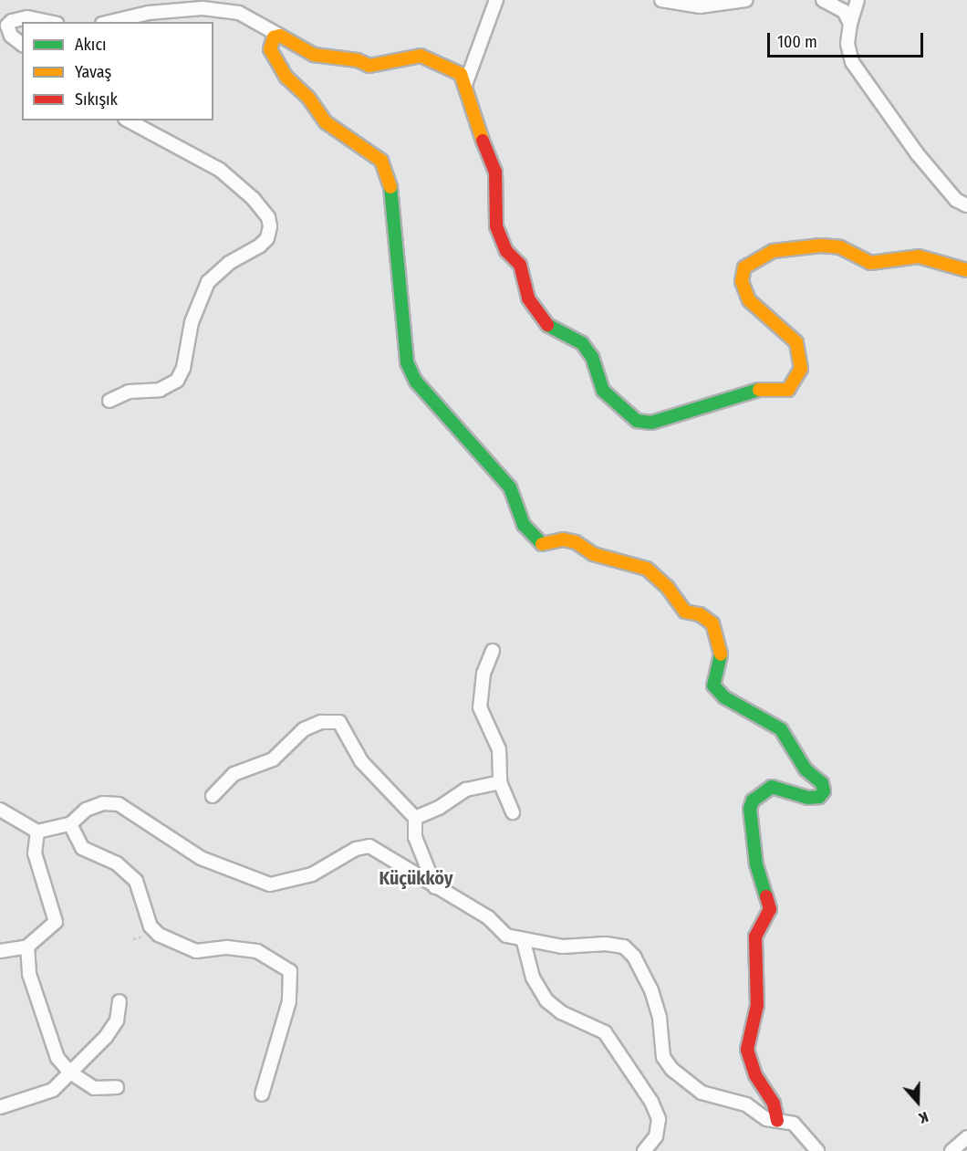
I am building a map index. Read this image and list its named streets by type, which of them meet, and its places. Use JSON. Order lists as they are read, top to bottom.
{
  "districts": ["Küçükköy"],
  "legend": ["Akıcı", "Yavaş", "Sıkışık"],
  "scale_bar": "100 m",
  "north": "bottom"
}
